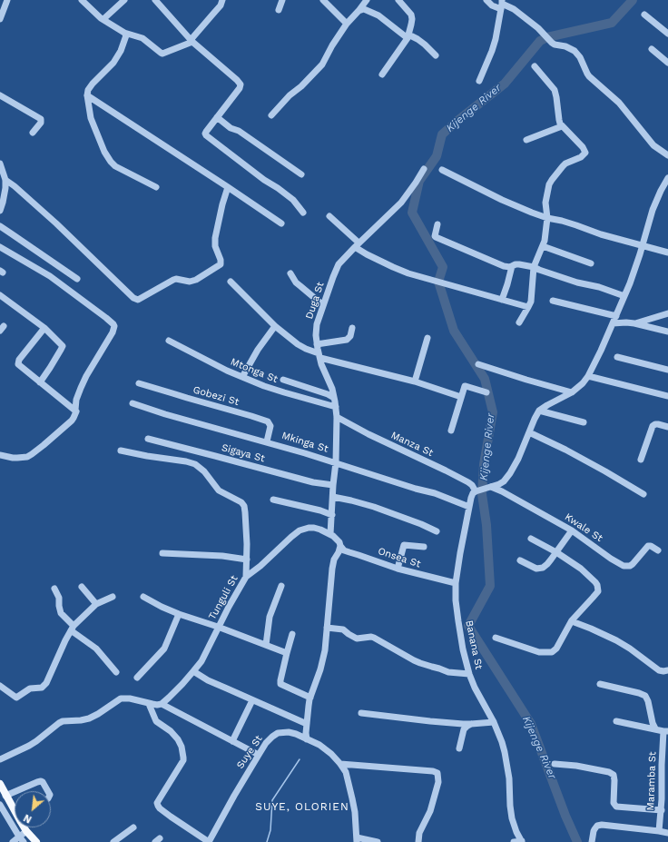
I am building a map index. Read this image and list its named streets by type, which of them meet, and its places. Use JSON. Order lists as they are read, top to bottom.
{
  "streets": {
    "street": [
      "Duga St",
      "Mtonga St",
      "Gobezi St",
      "Mkinga St",
      "Manza St",
      "Sigaya St",
      "Kwale St",
      "Onsea St",
      "Tunguli St",
      "Banana St",
      "Suye St",
      "Maramba St"
    ]
  },
  "crossings": [
    ["Duga St", "Mtonga St"],
    ["Duga St", "Mkinga St"],
    ["Duga St", "Manza St"],
    ["Duga St", "Sigaya St"],
    ["Duga St", "Tunguli St"],
    ["Gobezi St", "Mkinga St"],
    ["Mkinga St", "Banana St"],
    ["Manza St", "Banana St"],
    ["Onsea St", "Tunguli St"],
    ["Onsea St", "Banana St"]
  ],
  "districts": ["SUYE, OLORIEN"],
  "water": ["Kijenge River"],
  "north": "bottom left"
}
